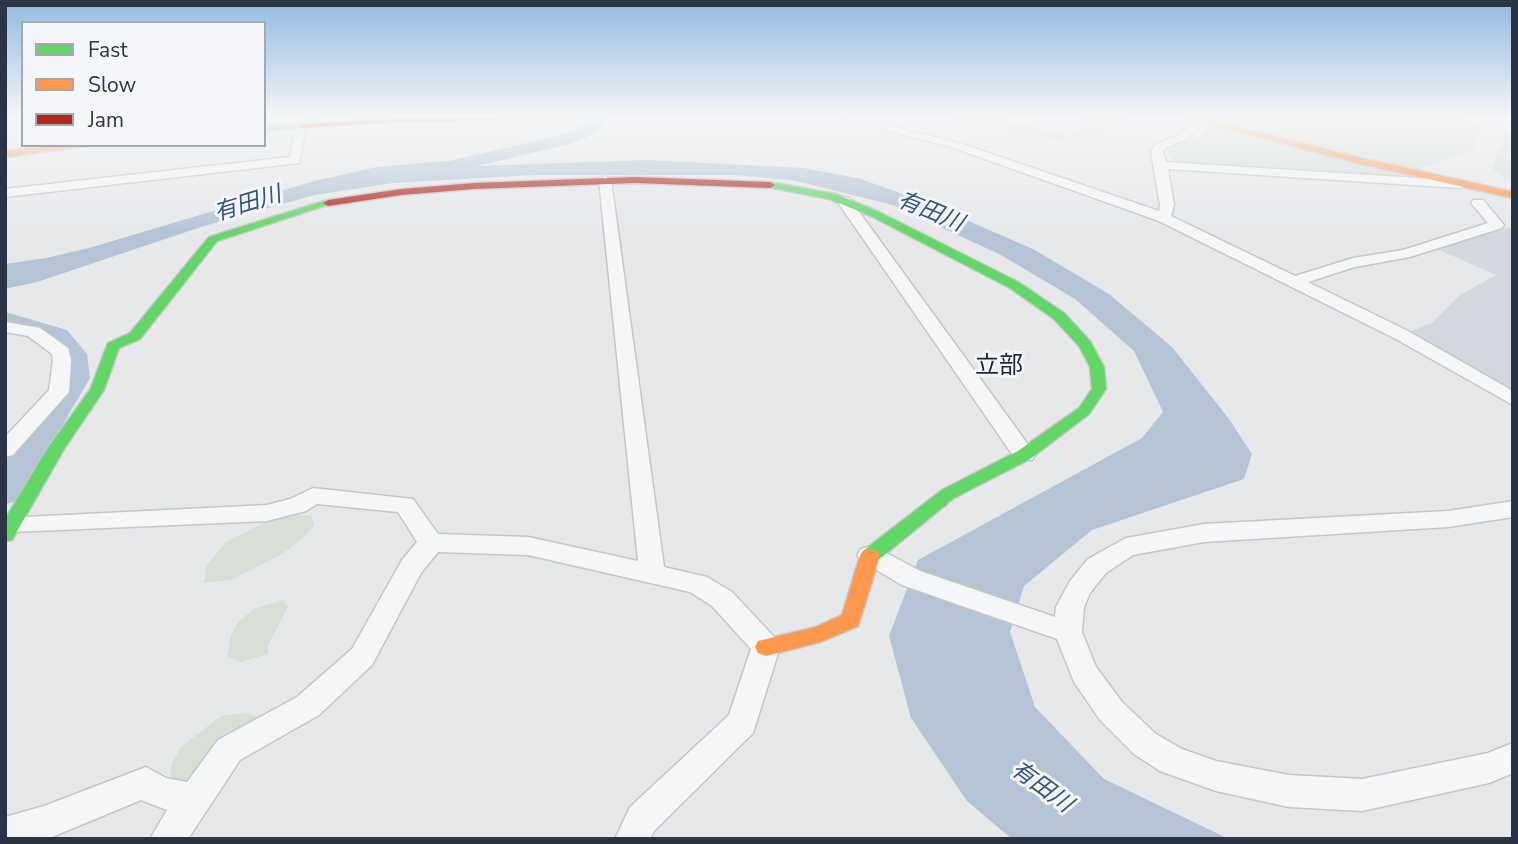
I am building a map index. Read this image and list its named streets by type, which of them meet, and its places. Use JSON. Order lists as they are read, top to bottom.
{
  "districts": ["立部"],
  "water": ["有田川"],
  "legend": ["Fast", "Slow", "Jam"]
}
